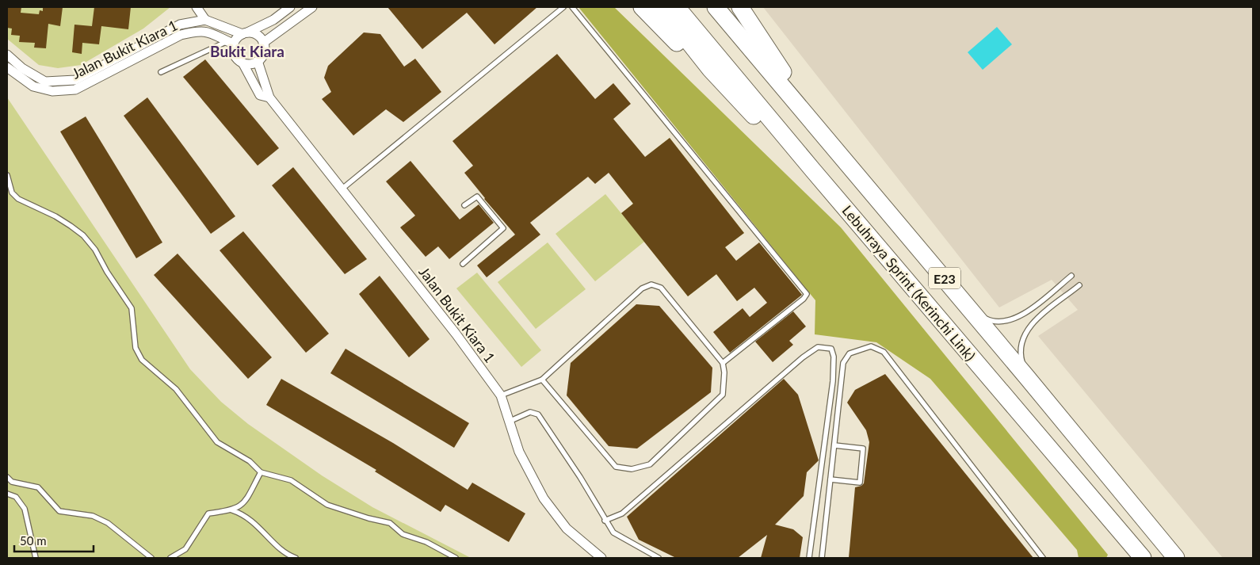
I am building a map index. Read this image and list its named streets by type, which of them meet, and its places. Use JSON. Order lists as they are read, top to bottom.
{
  "streets": {
    "highway": ["E23", "Lebuhraya Sprint (Kerinchi Link)"],
    "street": ["Jalan Bukit Kiara 1"]
  },
  "districts": ["Bukit Kiara"],
  "scale_bar": "50 m"
}
